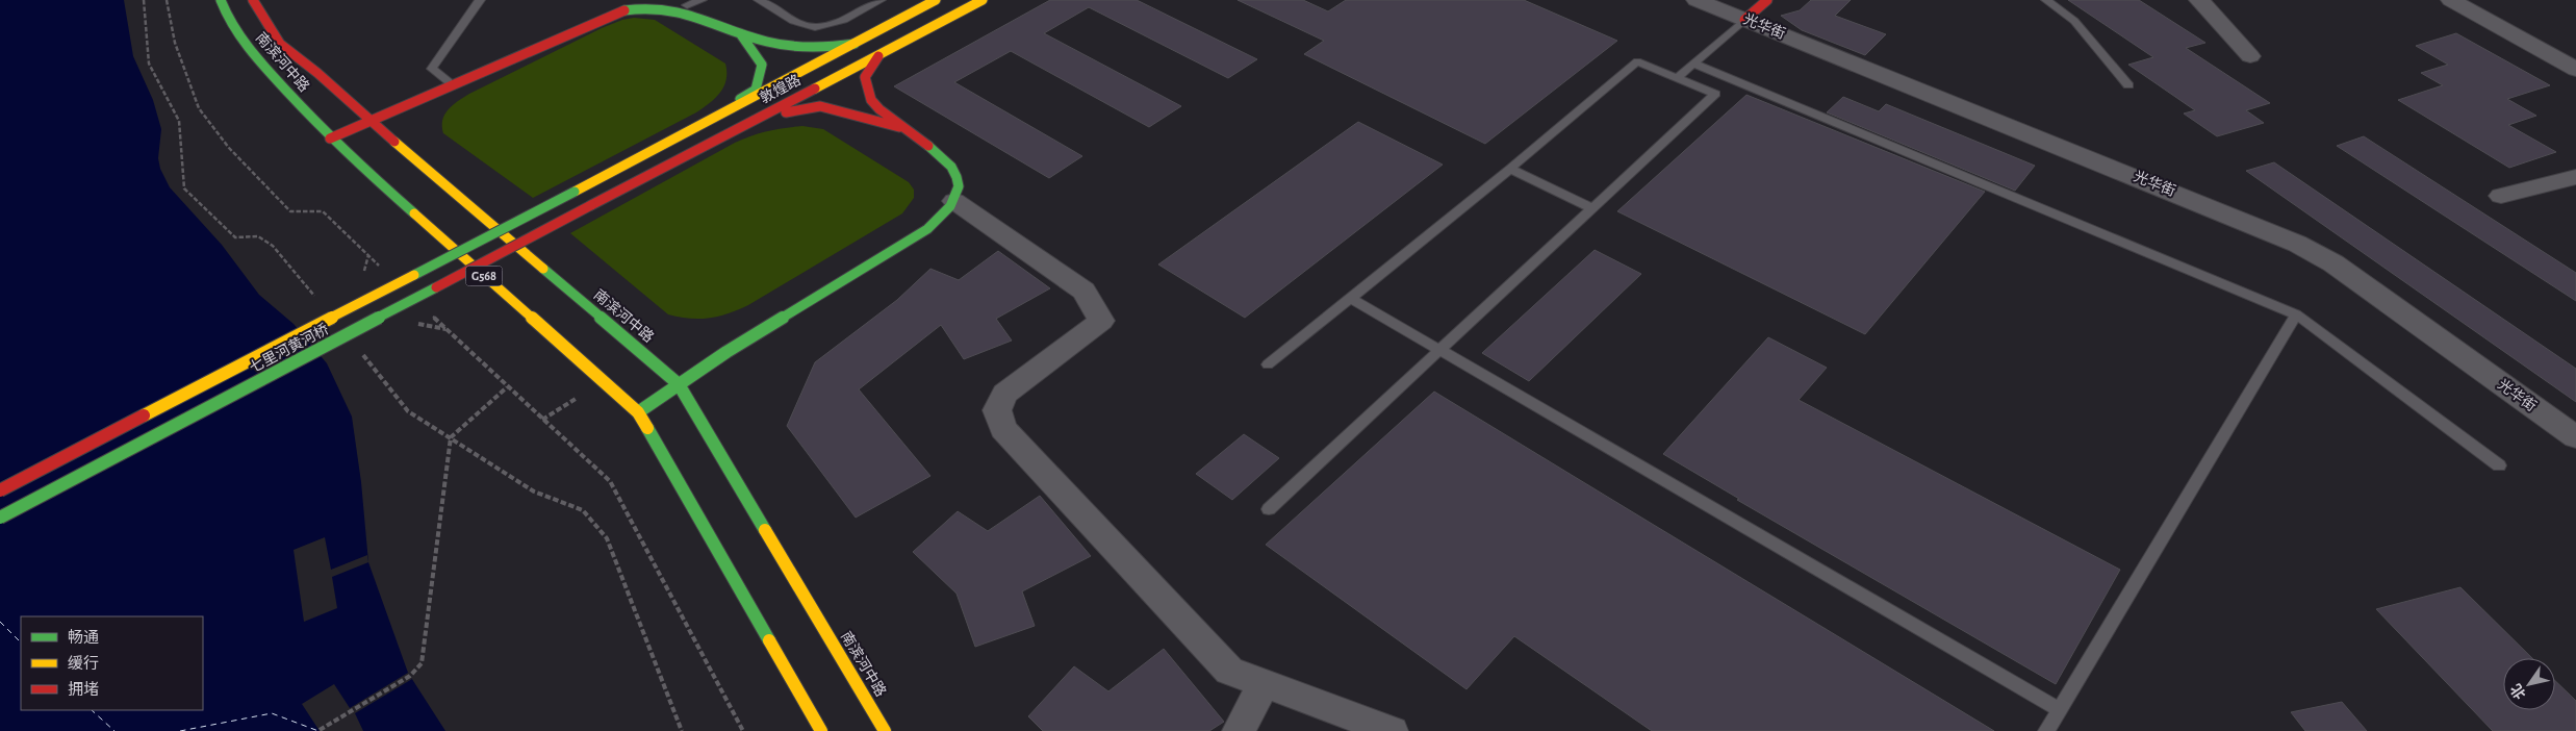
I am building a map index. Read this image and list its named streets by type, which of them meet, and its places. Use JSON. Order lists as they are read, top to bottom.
{
  "streets": {
    "main road": [
      "南滨河中路",
      "敦煌路",
      "G568",
      "七里河黄河桥"
    ],
    "street": ["光华街"]
  },
  "crossings": [
    ["敦煌路", "七里河黄河桥"]
  ],
  "legend": ["畅通", "缓行", "拥堵"],
  "north": "bottom left"
}
